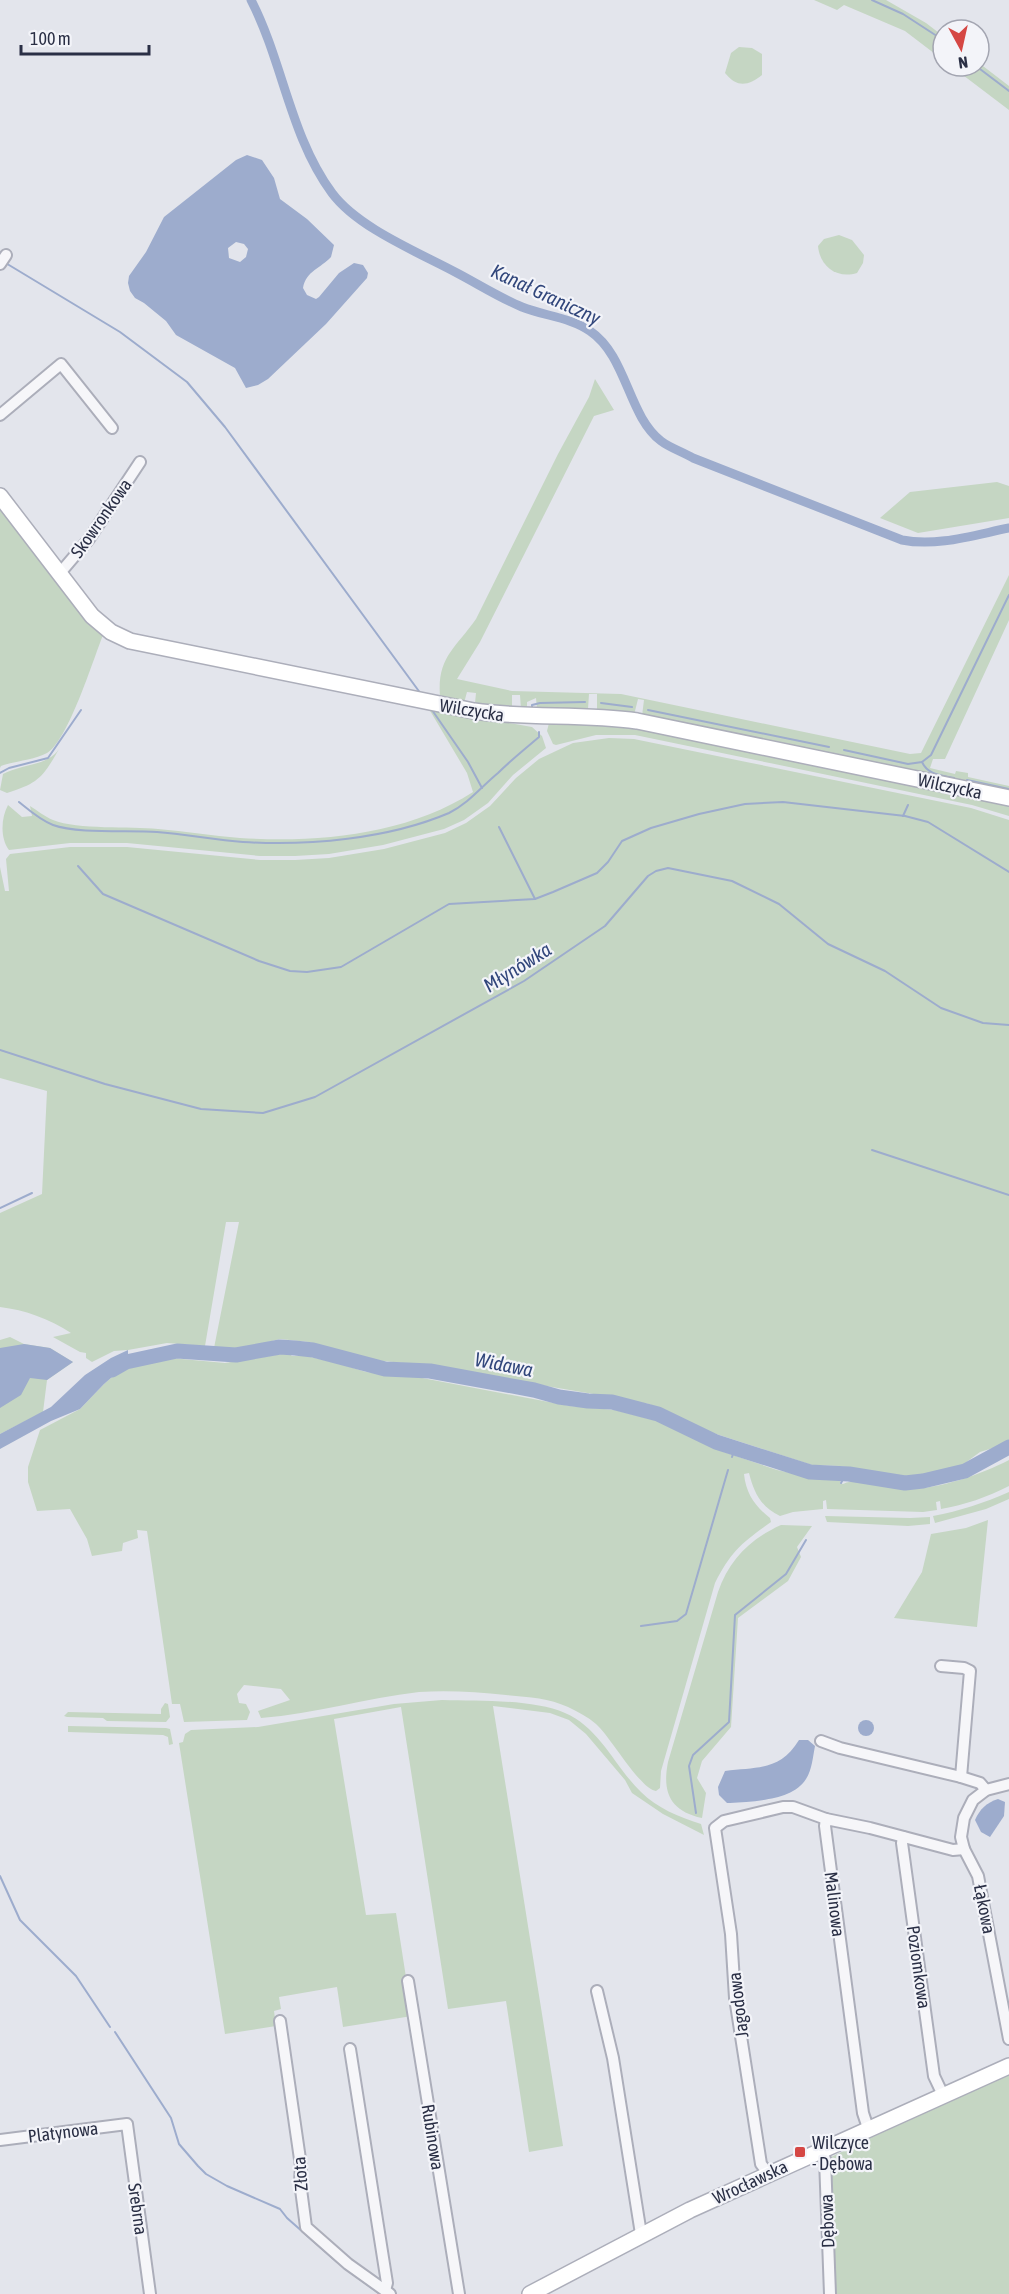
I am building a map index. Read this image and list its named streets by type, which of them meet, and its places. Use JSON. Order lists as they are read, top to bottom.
{
  "streets": {
    "street": [
      "Skowronkowa",
      "Wilczycka",
      "Malinowa",
      "Łąkowa",
      "Poziomkowa",
      "Jagodowa",
      "Platynowa",
      "Rubinowa",
      "Złota",
      "Wrocławska",
      "Srebrna",
      "Dębowa"
    ]
  },
  "crossings": [
    ["Skowronkowa", "Wilczycka"],
    ["Malinowa", "Jagodowa"],
    ["Malinowa", "Wrocławska"],
    ["Poziomkowa", "Wrocławska"],
    ["Jagodowa", "Wrocławska"],
    ["Platynowa", "Srebrna"],
    ["Wrocławska", "Dębowa"]
  ],
  "water": ["Kanał Graniczny", "Młynówka", "Widawa"],
  "places": {
    "transit": ["Wilczyce - Dębowa"]
  },
  "scale_bar": "100 m",
  "north": "bottom"
}
